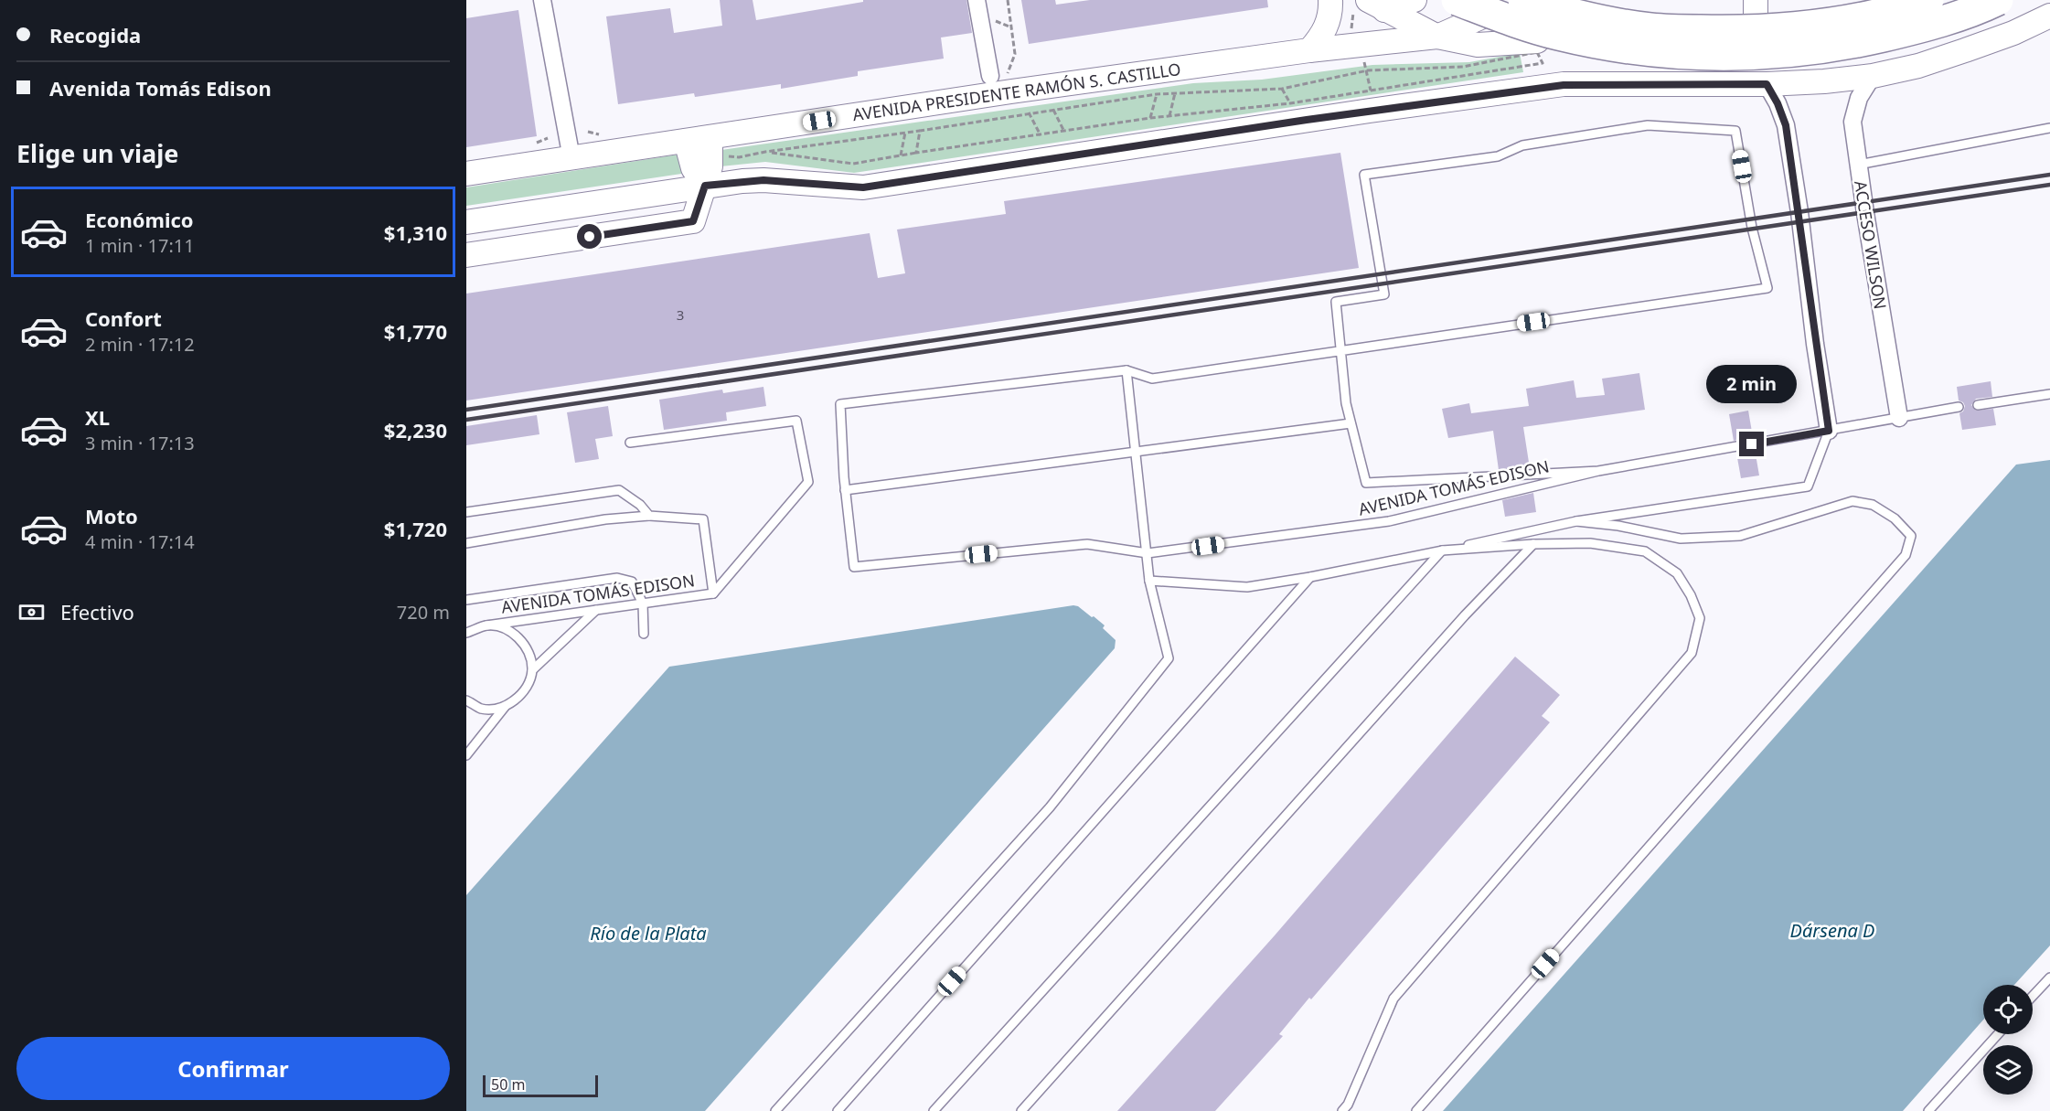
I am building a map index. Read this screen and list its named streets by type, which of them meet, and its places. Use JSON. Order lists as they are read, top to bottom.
{
  "streets": {
    "main road": ["AVENIDA PRESIDENTE RAMÓN S. CASTILLO"],
    "street": ["ACCESO WILSON"],
    "lane": ["AVENIDA TOMÁS EDISON"]
  },
  "crossings": [
    ["ACCESO WILSON", "AVENIDA TOMÁS EDISON"]
  ],
  "water": ["Dársena D", "Río de la Plata"],
  "house_numbers": ["3"],
  "scale_bar": "50 m",
  "page": {
    "banner": ["Recogida", "Avenida Tomás Edison"],
    "heading": "Elige un viaje",
    "list": [
      {
        "name": "Económico",
        "note": "1 min · 17:11",
        "value": "$1,310"
      },
      {
        "name": "Confort",
        "note": "2 min · 17:12",
        "value": "$1,770"
      },
      {
        "name": "XL",
        "note": "3 min · 17:13",
        "value": "$2,230"
      },
      {
        "name": "Moto",
        "note": "4 min · 17:14",
        "value": "$1,720"
      }
    ],
    "bubble": "2 min",
    "pay": ["Efectivo", "720 m"],
    "buttons": "Confirmar",
    "scale": "50 m"
  }
}
